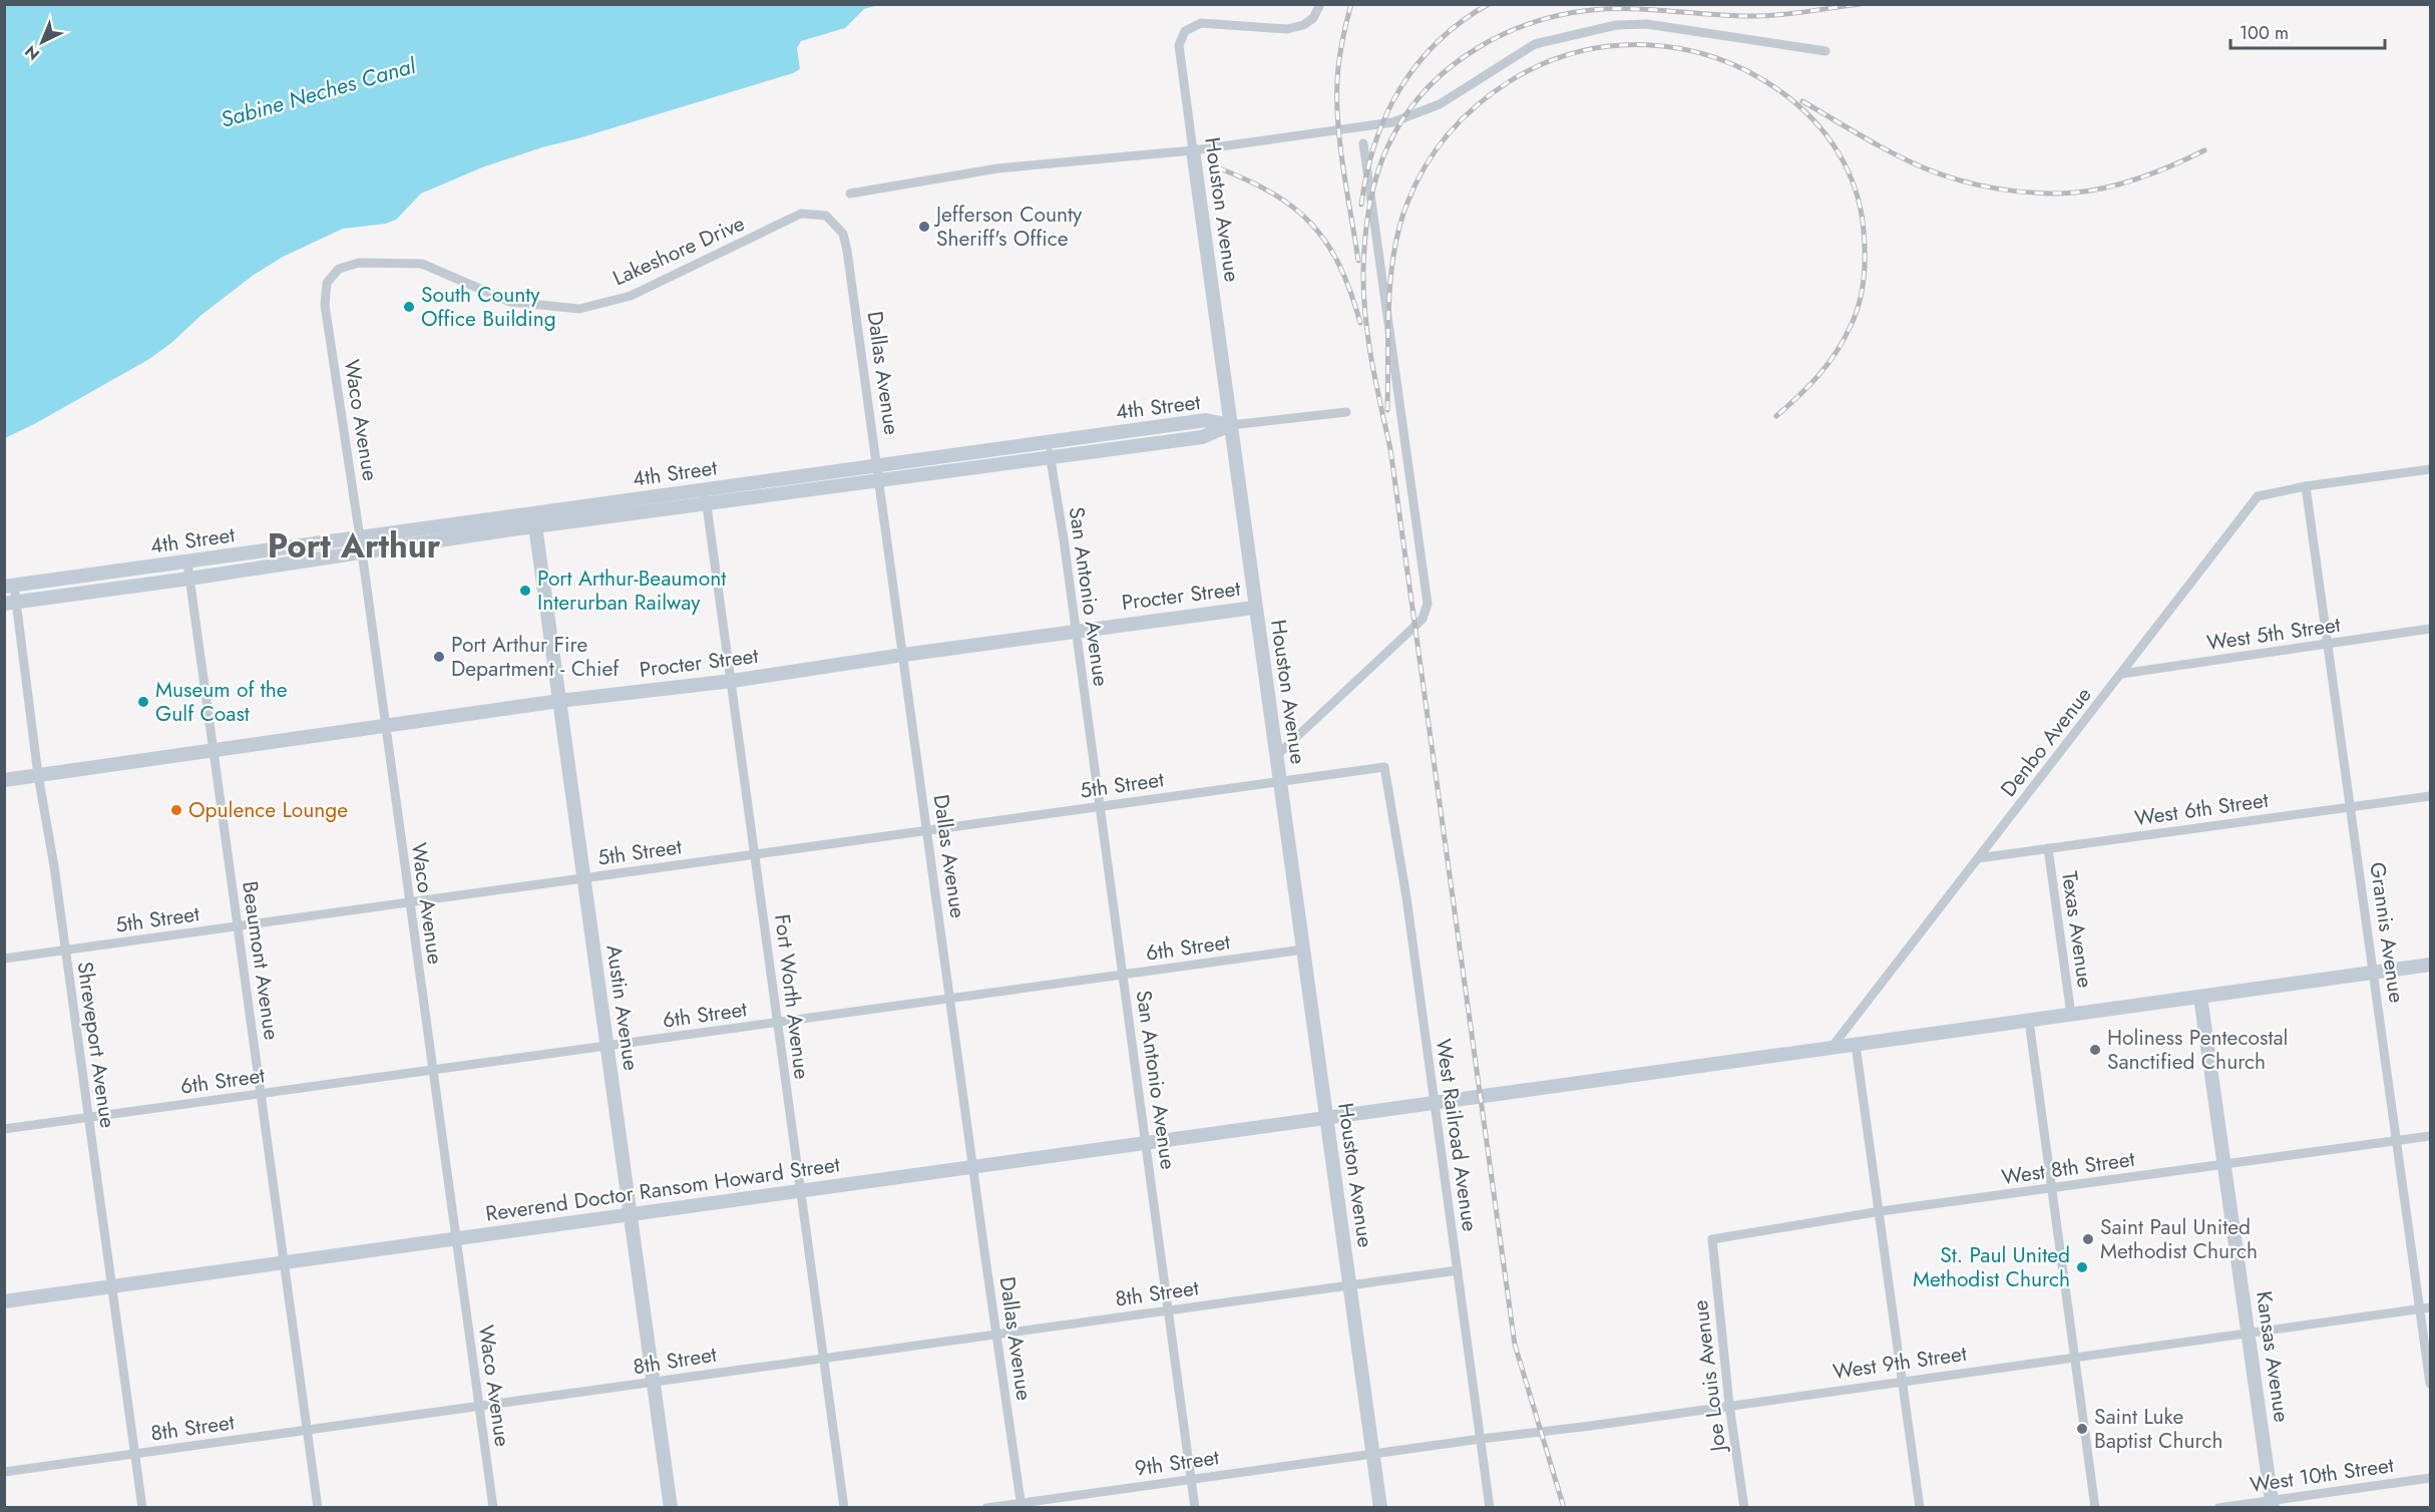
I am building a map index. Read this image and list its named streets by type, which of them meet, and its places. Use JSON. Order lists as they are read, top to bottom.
{
  "streets": {
    "street": [
      "Houston Avenue",
      "Lakeshore Drive",
      "Dallas Avenue",
      "4th Street",
      "Waco Avenue",
      "Procter Street",
      "San Antonio Avenue",
      "West 5th Street",
      "Denbo Avenue",
      "5th Street",
      "West 6th Street",
      "Texas Avenue",
      "Grannis Avenue",
      "6th Street",
      "Beaumont Avenue",
      "Fort Worth Avenue",
      "Austin Avenue",
      "Shreveport Avenue",
      "West Railroad Avenue",
      "West 8th Street",
      "Reverend Doctor Ransom Howard Street",
      "8th Street",
      "Kansas Avenue",
      "West 9th Street",
      "Joe Louis Avenue",
      "9th Street",
      "West 10th Street"
    ]
  },
  "crossings": [
    ["Houston Avenue", "4th Street"],
    ["Houston Avenue", "Procter Street"],
    ["Houston Avenue", "5th Street"],
    ["Houston Avenue", "6th Street"],
    ["Houston Avenue", "West Railroad Avenue"],
    ["Houston Avenue", "Reverend Doctor Ransom Howard Street"],
    ["Houston Avenue", "8th Street"],
    ["Houston Avenue", "West 9th Street"],
    ["Houston Avenue", "9th Street"],
    ["Lakeshore Drive", "Dallas Avenue"],
    ["Lakeshore Drive", "Waco Avenue"],
    ["Dallas Avenue", "4th Street"],
    ["Dallas Avenue", "Procter Street"],
    ["Dallas Avenue", "5th Street"],
    ["Dallas Avenue", "6th Street"],
    ["Dallas Avenue", "Reverend Doctor Ransom Howard Street"],
    ["Dallas Avenue", "8th Street"],
    ["Dallas Avenue", "9th Street"],
    ["4th Street", "Waco Avenue"],
    ["4th Street", "San Antonio Avenue"],
    ["4th Street", "Beaumont Avenue"],
    ["4th Street", "Fort Worth Avenue"],
    ["4th Street", "Austin Avenue"],
    ["4th Street", "Shreveport Avenue"],
    ["Waco Avenue", "Procter Street"],
    ["Waco Avenue", "5th Street"],
    ["Waco Avenue", "6th Street"],
    ["Waco Avenue", "Reverend Doctor Ransom Howard Street"],
    ["Waco Avenue", "8th Street"],
    ["Procter Street", "San Antonio Avenue"],
    ["Procter Street", "Beaumont Avenue"],
    ["Procter Street", "Fort Worth Avenue"],
    ["Procter Street", "Austin Avenue"],
    ["Procter Street", "Shreveport Avenue"],
    ["San Antonio Avenue", "5th Street"],
    ["San Antonio Avenue", "6th Street"],
    ["San Antonio Avenue", "Reverend Doctor Ransom Howard Street"],
    ["San Antonio Avenue", "8th Street"],
    ["San Antonio Avenue", "9th Street"],
    ["West 5th Street", "Denbo Avenue"],
    ["West 5th Street", "Grannis Avenue"],
    ["Denbo Avenue", "West 6th Street"],
    ["Denbo Avenue", "Grannis Avenue"],
    ["Denbo Avenue", "Reverend Doctor Ransom Howard Street"],
    ["5th Street", "Beaumont Avenue"],
    ["5th Street", "Fort Worth Avenue"],
    ["5th Street", "Austin Avenue"],
    ["5th Street", "Shreveport Avenue"],
    ["5th Street", "West Railroad Avenue"],
    ["West 6th Street", "Texas Avenue"],
    ["West 6th Street", "Grannis Avenue"],
    ["Texas Avenue", "Reverend Doctor Ransom Howard Street"],
    ["Grannis Avenue", "West 8th Street"],
    ["Grannis Avenue", "Reverend Doctor Ransom Howard Street"],
    ["Grannis Avenue", "West 9th Street"],
    ["6th Street", "Beaumont Avenue"],
    ["6th Street", "Fort Worth Avenue"],
    ["6th Street", "Austin Avenue"],
    ["6th Street", "Shreveport Avenue"],
    ["Beaumont Avenue", "Reverend Doctor Ransom Howard Street"],
    ["Beaumont Avenue", "8th Street"],
    ["Fort Worth Avenue", "Reverend Doctor Ransom Howard Street"],
    ["Fort Worth Avenue", "8th Street"],
    ["Austin Avenue", "Reverend Doctor Ransom Howard Street"],
    ["Austin Avenue", "8th Street"],
    ["Shreveport Avenue", "Reverend Doctor Ransom Howard Street"],
    ["Shreveport Avenue", "8th Street"],
    ["West Railroad Avenue", "Reverend Doctor Ransom Howard Street"],
    ["West Railroad Avenue", "West 9th Street"],
    ["West 8th Street", "Kansas Avenue"],
    ["West 8th Street", "Joe Louis Avenue"],
    ["Reverend Doctor Ransom Howard Street", "Kansas Avenue"],
    ["Kansas Avenue", "West 9th Street"],
    ["Kansas Avenue", "West 10th Street"],
    ["West 9th Street", "Joe Louis Avenue"],
    ["West 9th Street", "9th Street"]
  ],
  "districts": ["Port Arthur"],
  "water": ["Sabine Neches Canal"],
  "places": [
    "Jefferson County Sheriff's Office",
    "South County Office Building",
    "Port Arthur-Beaumont Interurban Railway",
    "Port Arthur Fire Department - Chief",
    "Museum of the Gulf Coast",
    "Opulence Lounge",
    "Holiness Pentecostal Sanctified Church",
    "Saint Paul United Methodist Church",
    "St. Paul United Methodist Church",
    "Saint Luke Baptist Church"
  ],
  "scale_bar": "100 m",
  "north": "bottom left"
}
